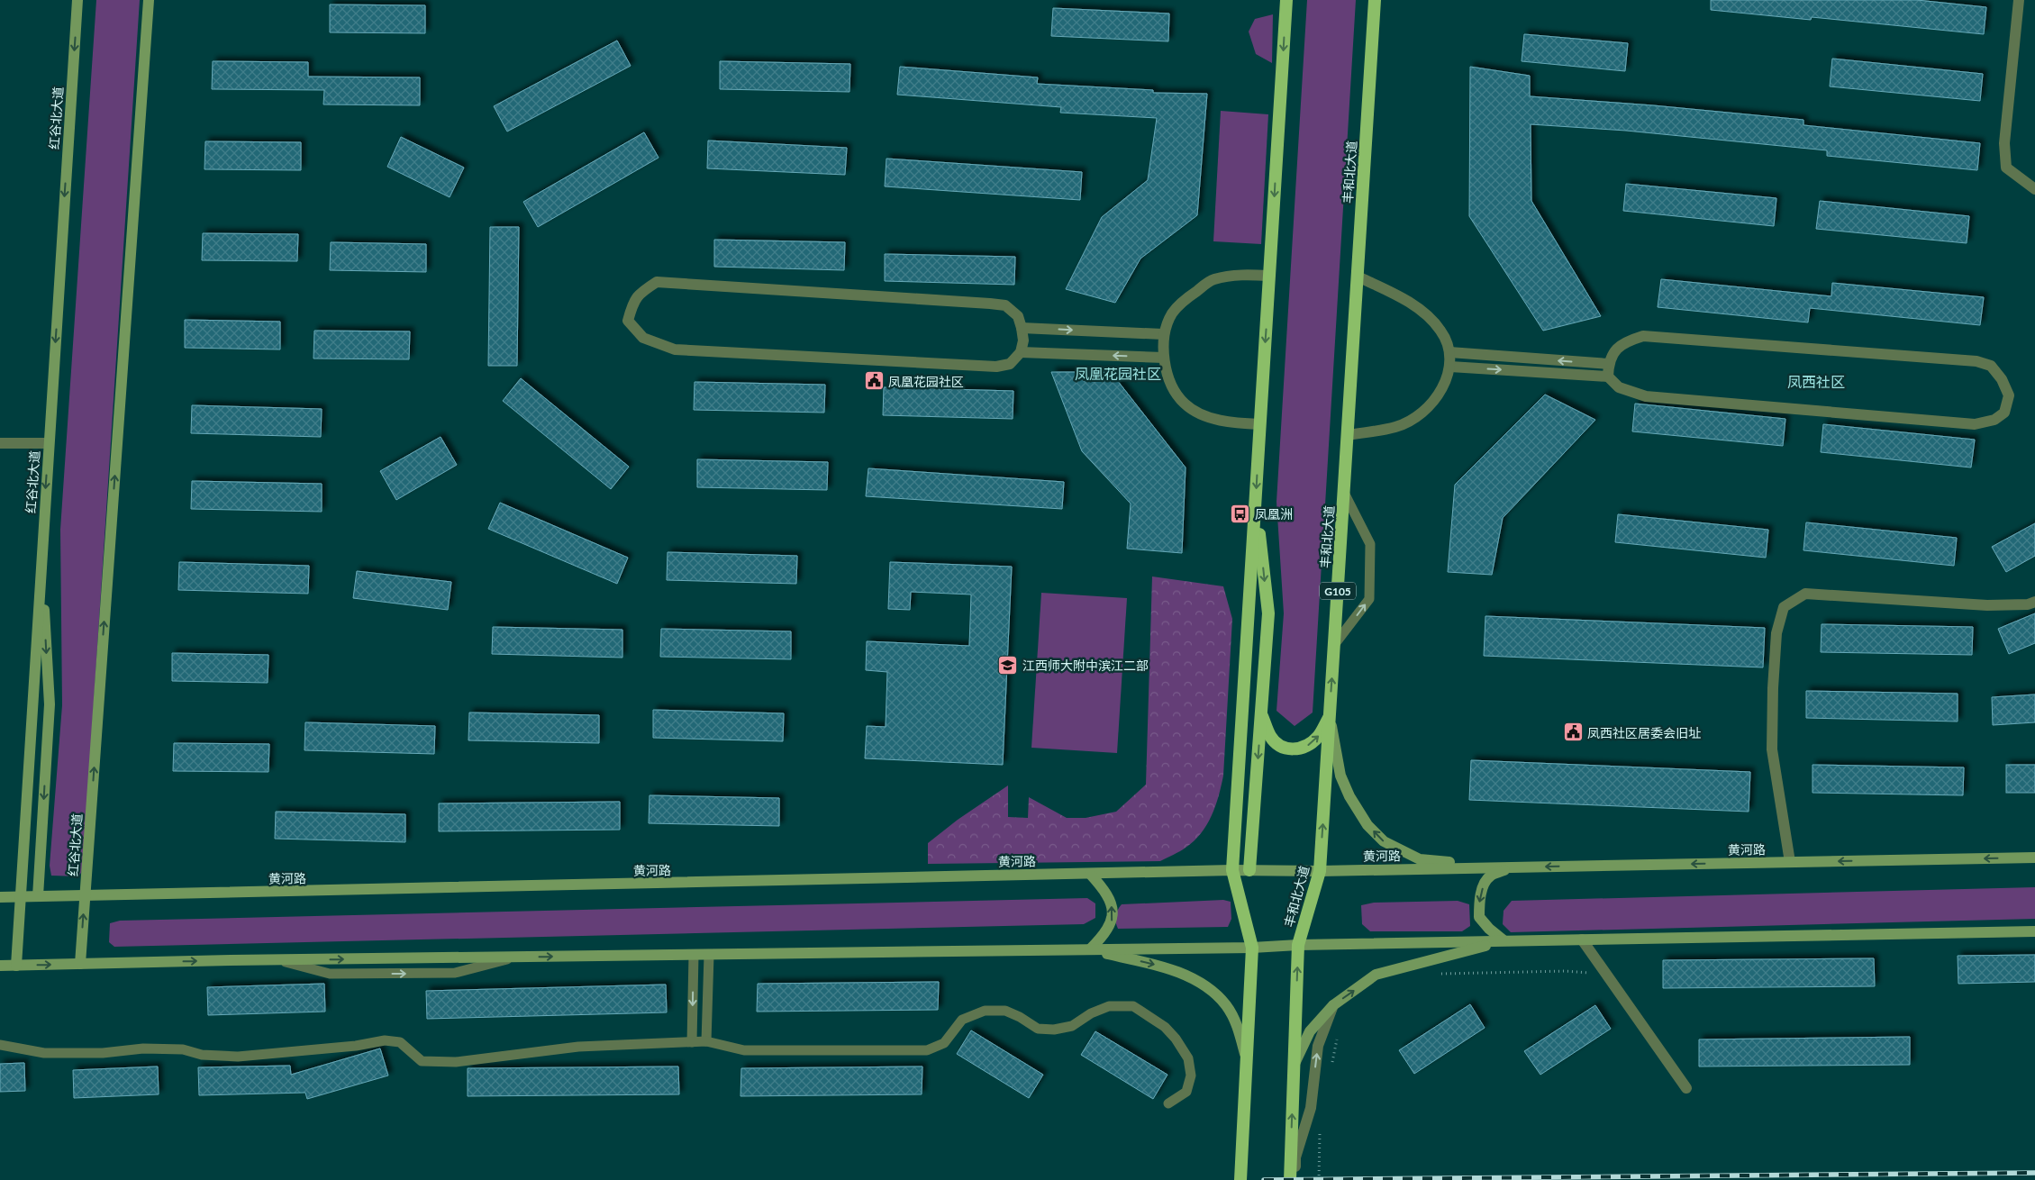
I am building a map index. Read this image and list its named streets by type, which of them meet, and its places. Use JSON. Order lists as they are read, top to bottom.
{
  "streets": {
    "highway": ["丰和北大道", "G105"],
    "main road": ["红谷北大道", "黄河路"]
  },
  "crossings": [
    ["红谷北大道", "黄河路"],
    ["丰和北大道", "黄河路"]
  ],
  "districts": ["凤凰花园社区", "凤西社区"],
  "places": {
    "public building": ["凤凰花园社区", "凤西社区居委会旧址"],
    "bus stop": ["凤凰洲"],
    "school or university": ["江西师大附中滨江二部"]
  }
}
